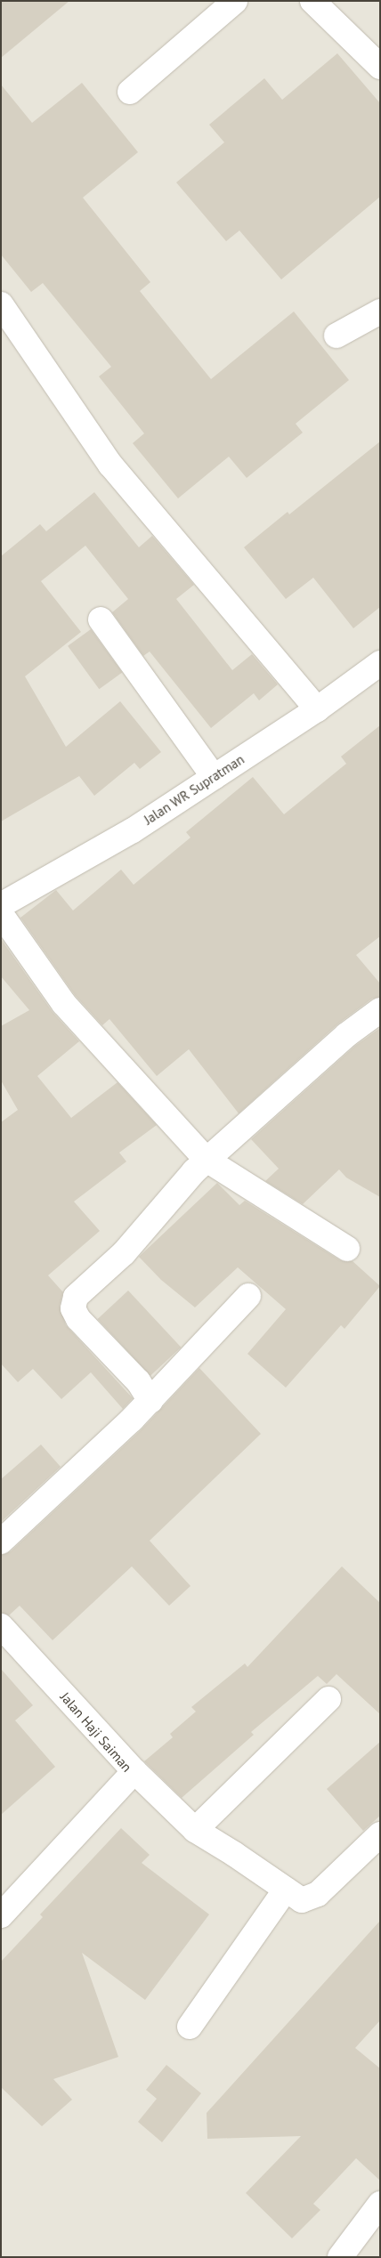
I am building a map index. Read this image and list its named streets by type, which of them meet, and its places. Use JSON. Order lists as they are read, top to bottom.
{
  "streets": {
    "street": ["Jalan WR Supratman", "Jalan Haji Saiman"]
  }
}
